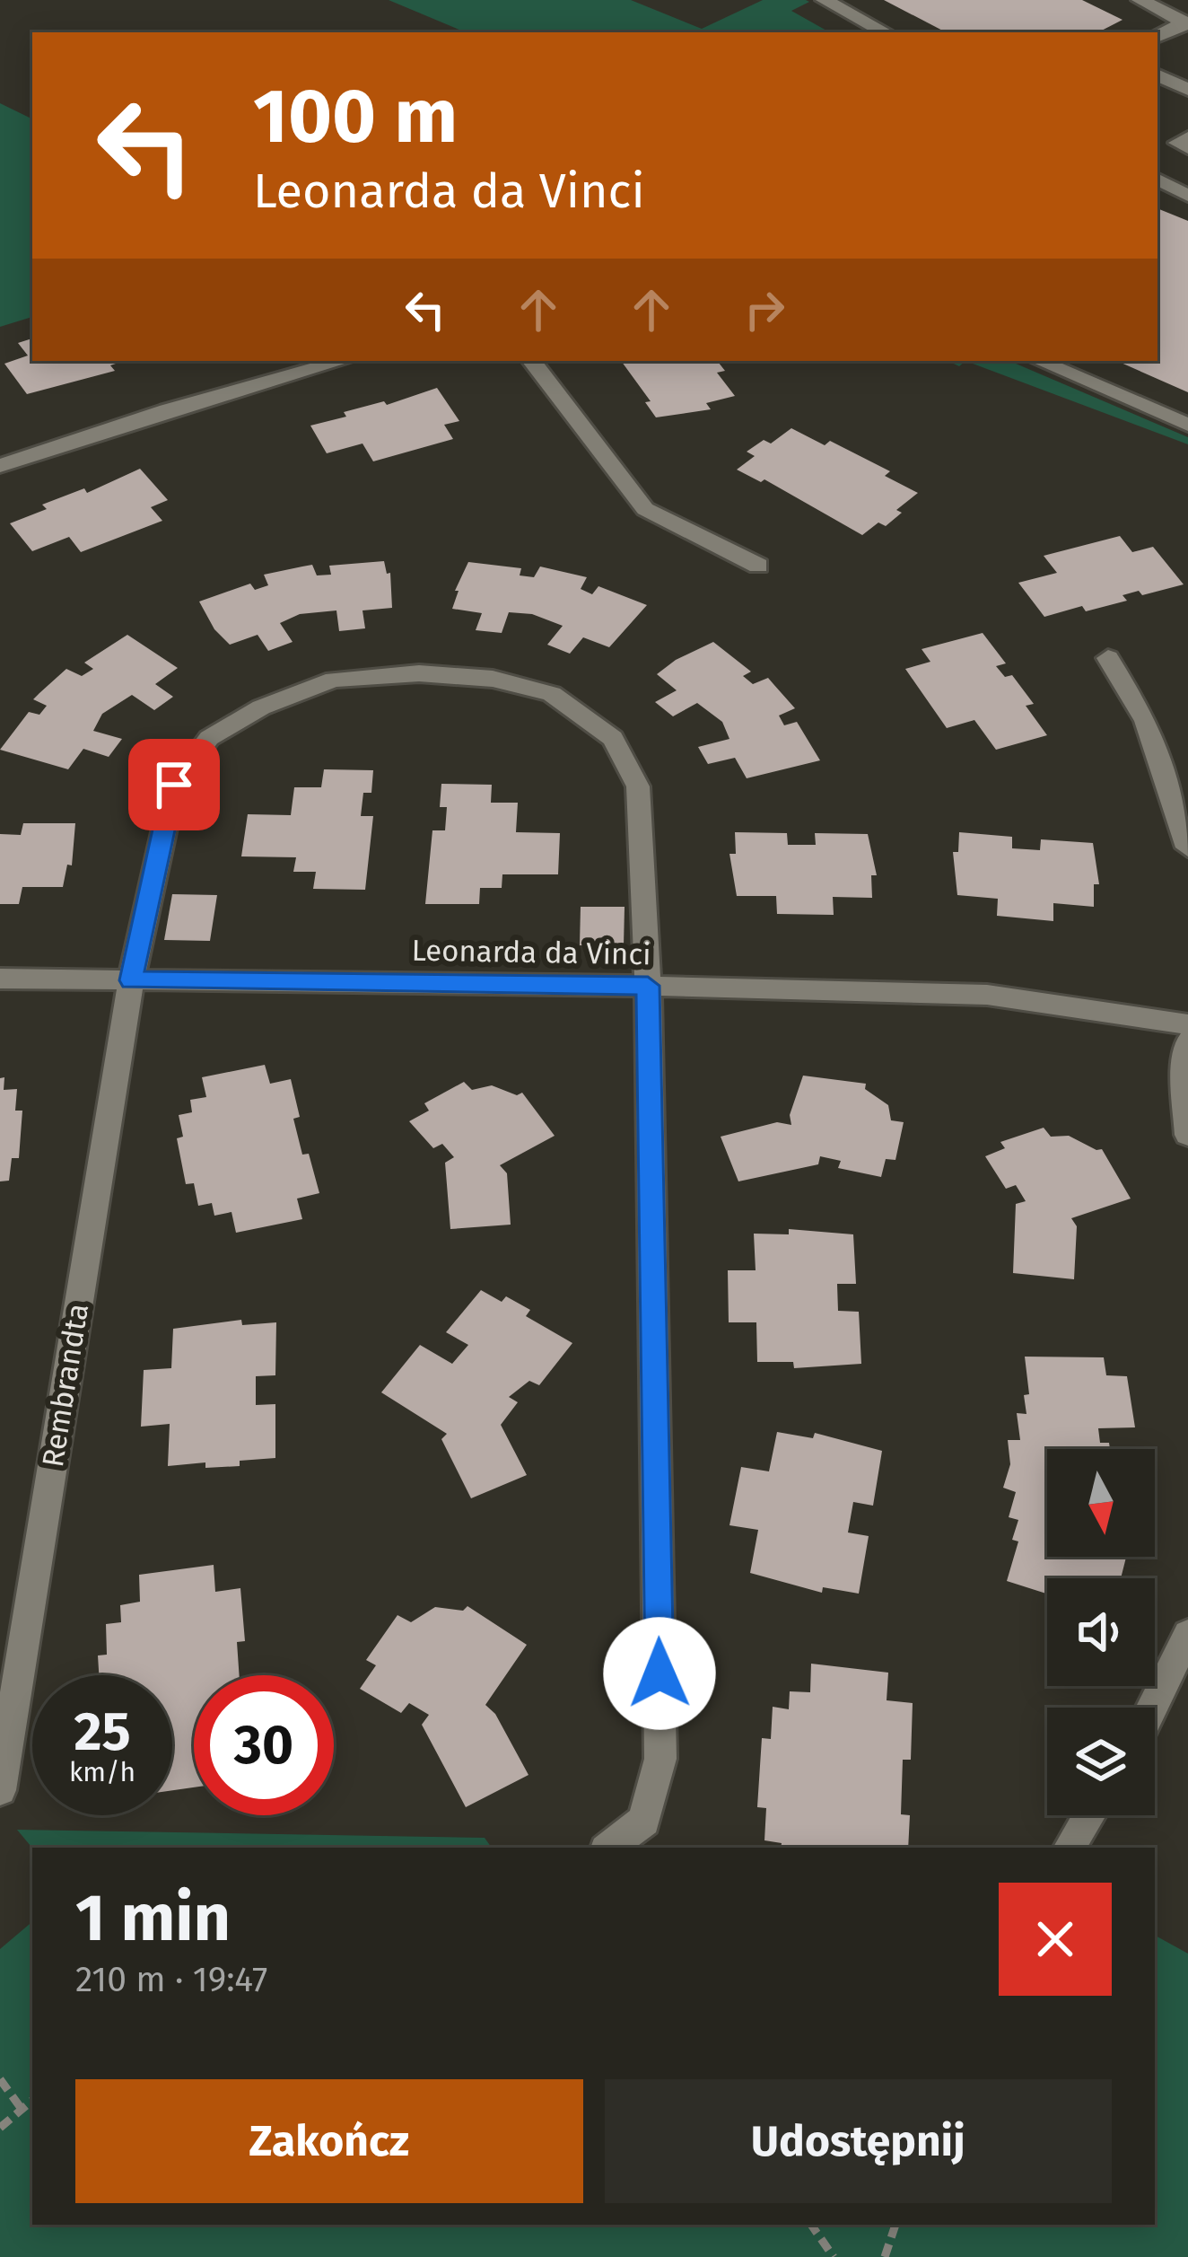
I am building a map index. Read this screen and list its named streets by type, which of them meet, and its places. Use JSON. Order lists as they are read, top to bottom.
{
  "streets": {
    "street": ["Leonarda da Vinci", "Rembrandta"]
  },
  "crossings": [
    ["Leonarda da Vinci", "Rembrandta"]
  ],
  "north": "bottom",
  "page": {
    "turn": ["100 m", "Leonarda da Vinci"],
    "speed": "25 km/h",
    "limit": "30",
    "heading": ["1 min", "210 m · 19:47"],
    "buttons": ["Zakończ", "Udostępnij"]
  }
}
